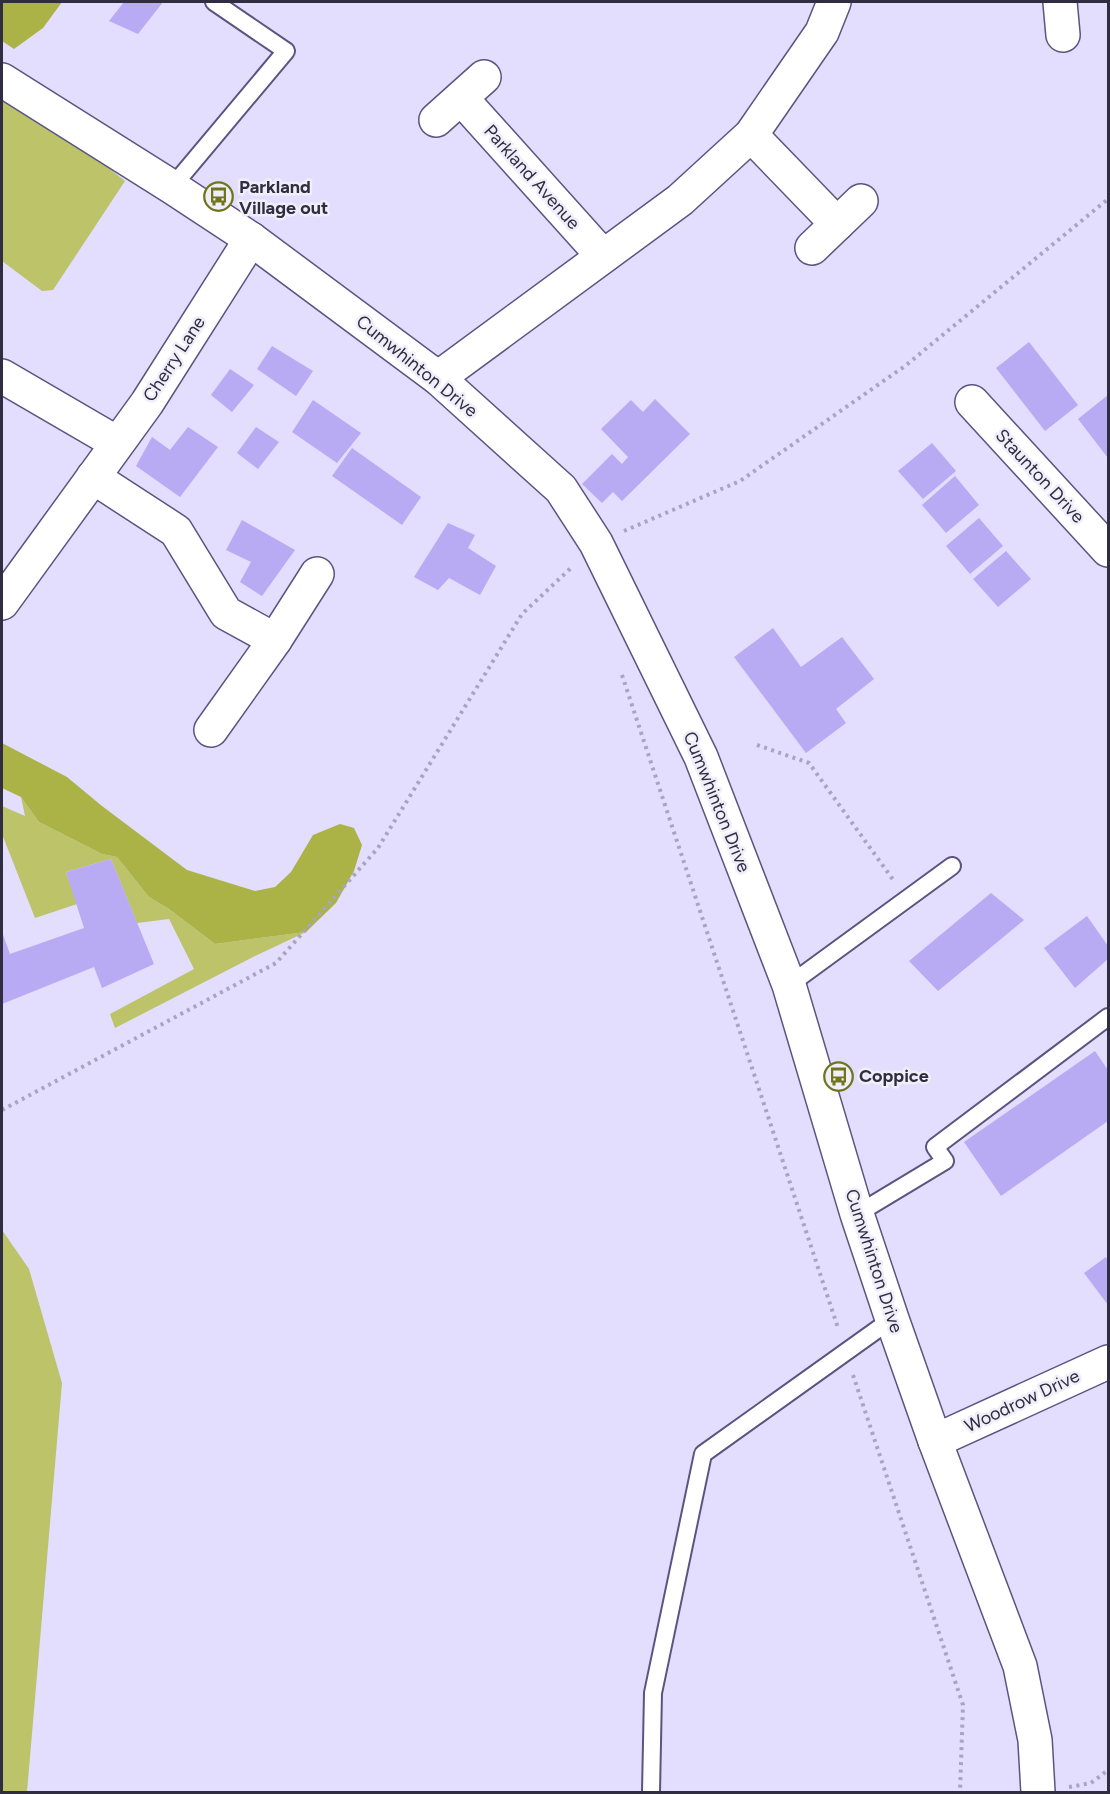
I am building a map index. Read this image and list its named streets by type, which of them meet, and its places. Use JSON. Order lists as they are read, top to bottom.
{
  "streets": {
    "street": [
      "Parkland Avenue",
      "Cherry Lane",
      "Cumwhinton Drive",
      "Staunton Drive",
      "Woodrow Drive"
    ]
  },
  "crossings": [
    ["Cherry Lane", "Cumwhinton Drive"],
    ["Cumwhinton Drive", "Woodrow Drive"]
  ],
  "places": {
    "bus stop": ["Parkland Village out", "Coppice"]
  }
}
